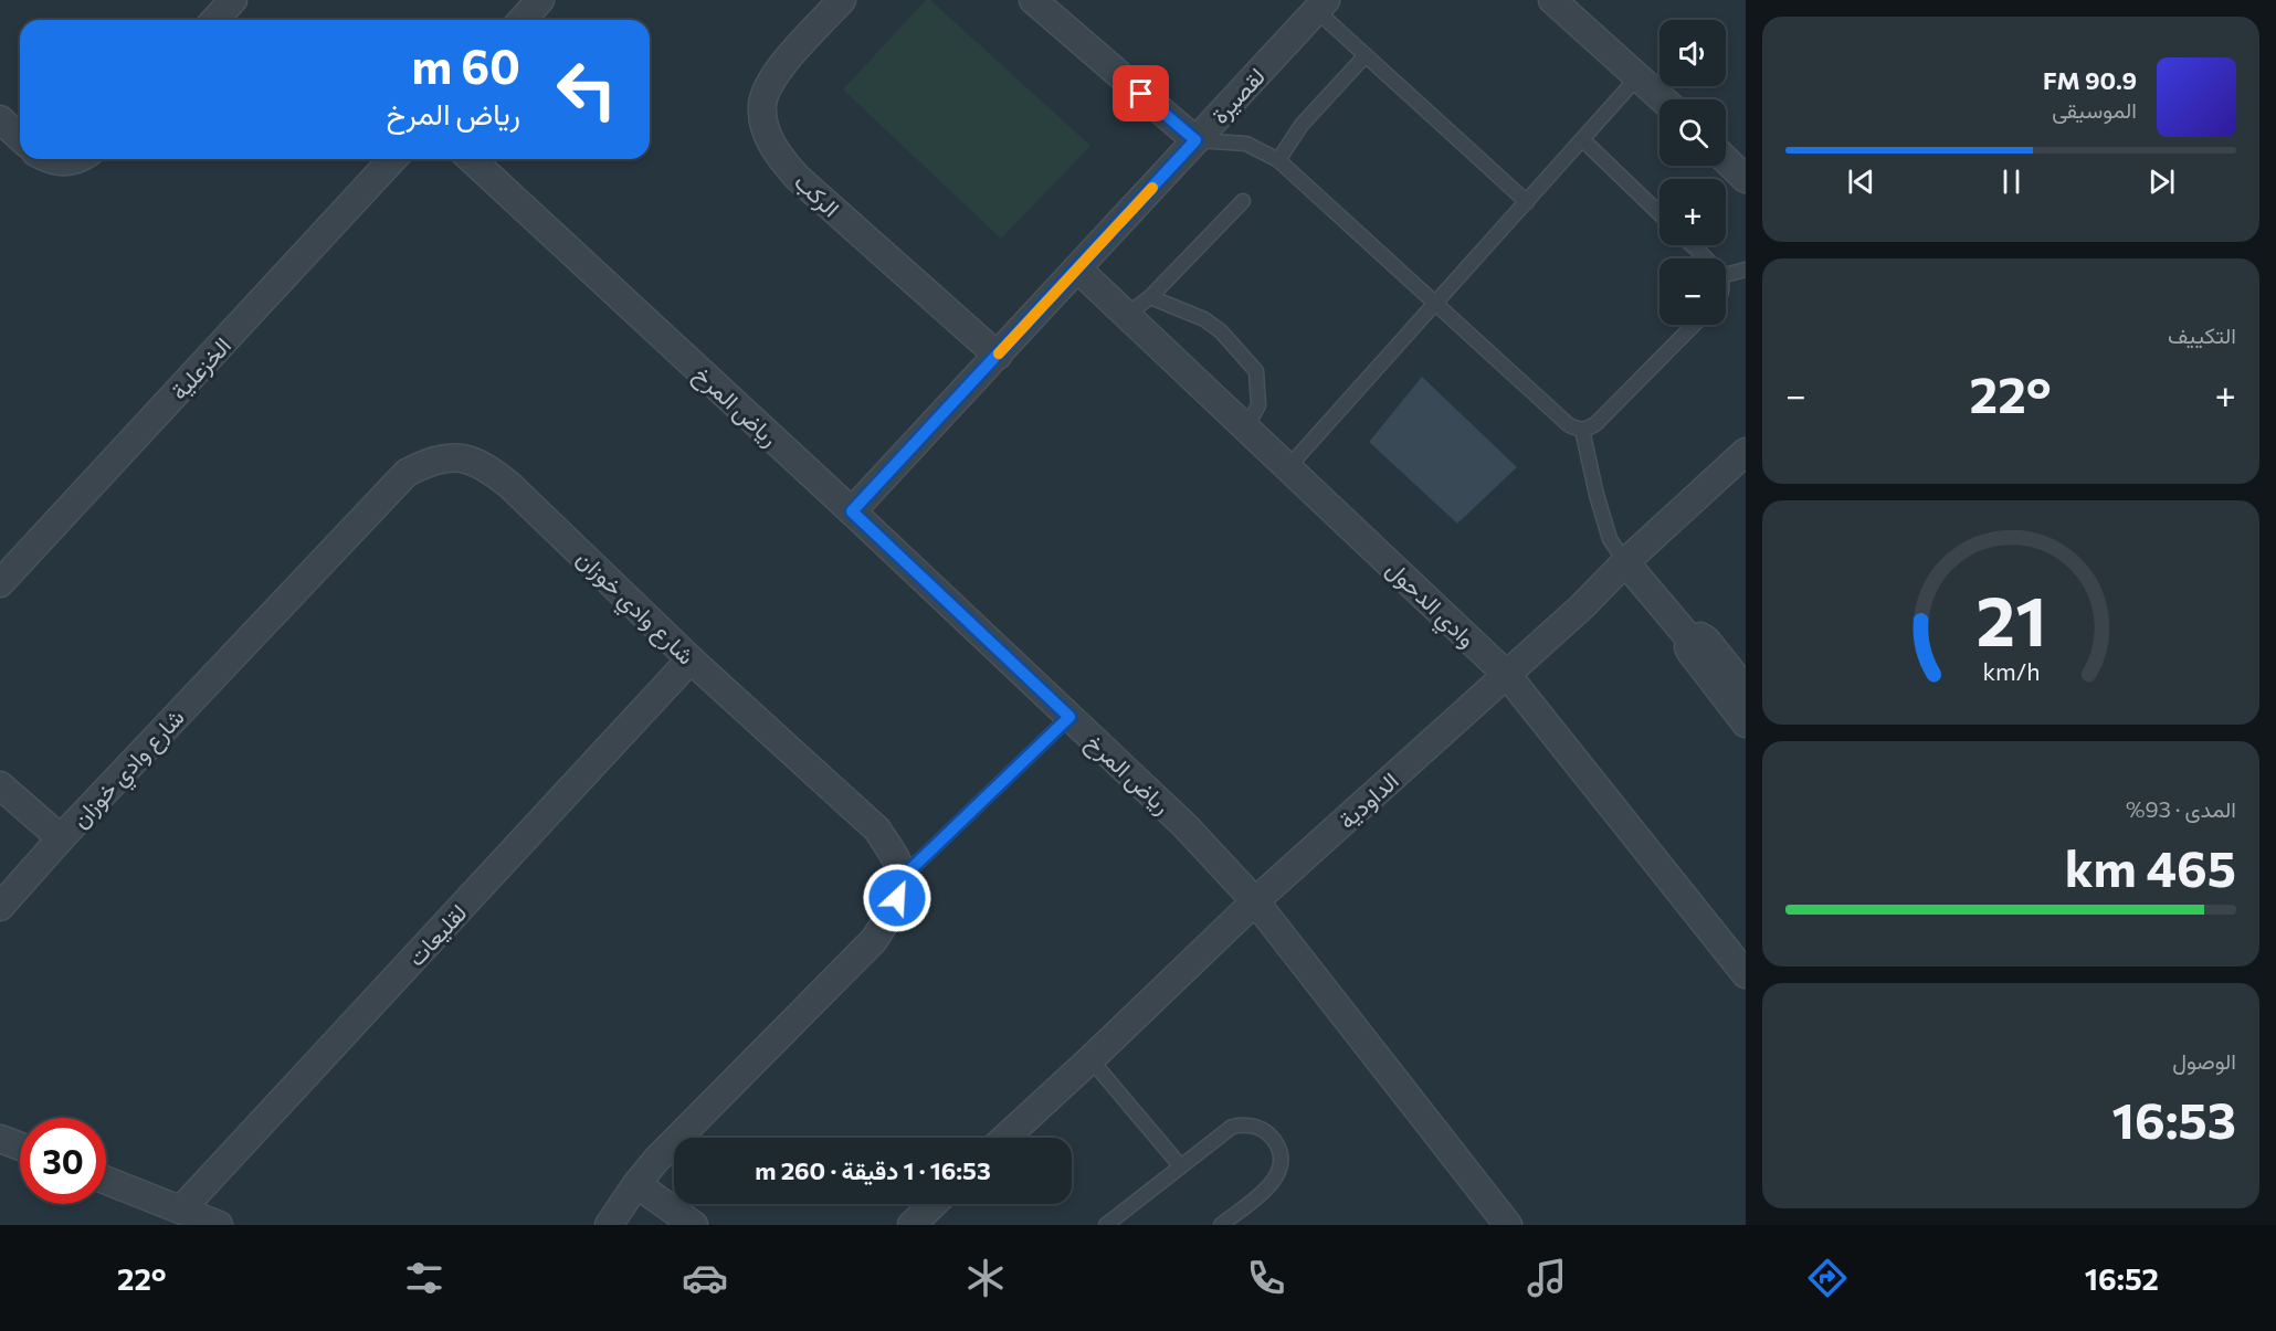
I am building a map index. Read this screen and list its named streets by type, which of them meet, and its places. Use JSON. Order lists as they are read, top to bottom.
{
  "streets": {
    "street": [
      "لقصيرة",
      "الركب",
      "الخزعلية",
      "رياض المرخ",
      "وادي الدحول",
      "شارع وادي خوزان",
      "الداودية",
      "لقليعات"
    ]
  },
  "crossings": [
    ["لقصيرة", "الركب"],
    ["لقصيرة", "رياض المرخ"],
    ["لقصيرة", "وادي الدحول"],
    ["رياض المرخ", "الداودية"],
    ["وادي الدحول", "الداودية"],
    ["شارع وادي خوزان", "لقليعات"]
  ],
  "page": {
    "map_buttons": ["+", "−"],
    "turn": ["60 m", "رياض المرخ"],
    "song": ["90.9 FM", "الموسيقى"],
    "tile": [
      "التكييف",
      ["المدى · 93%", "465 km"],
      ["الوصول", "16:53"]
    ],
    "heat": ["−", "22°", "+"],
    "limit": "30",
    "trip": "16:53 · 1 دقيقة · 260 m",
    "tabs": ["16:52", "22°"],
    "gauge": ["21", "km/h"]
  }
}
